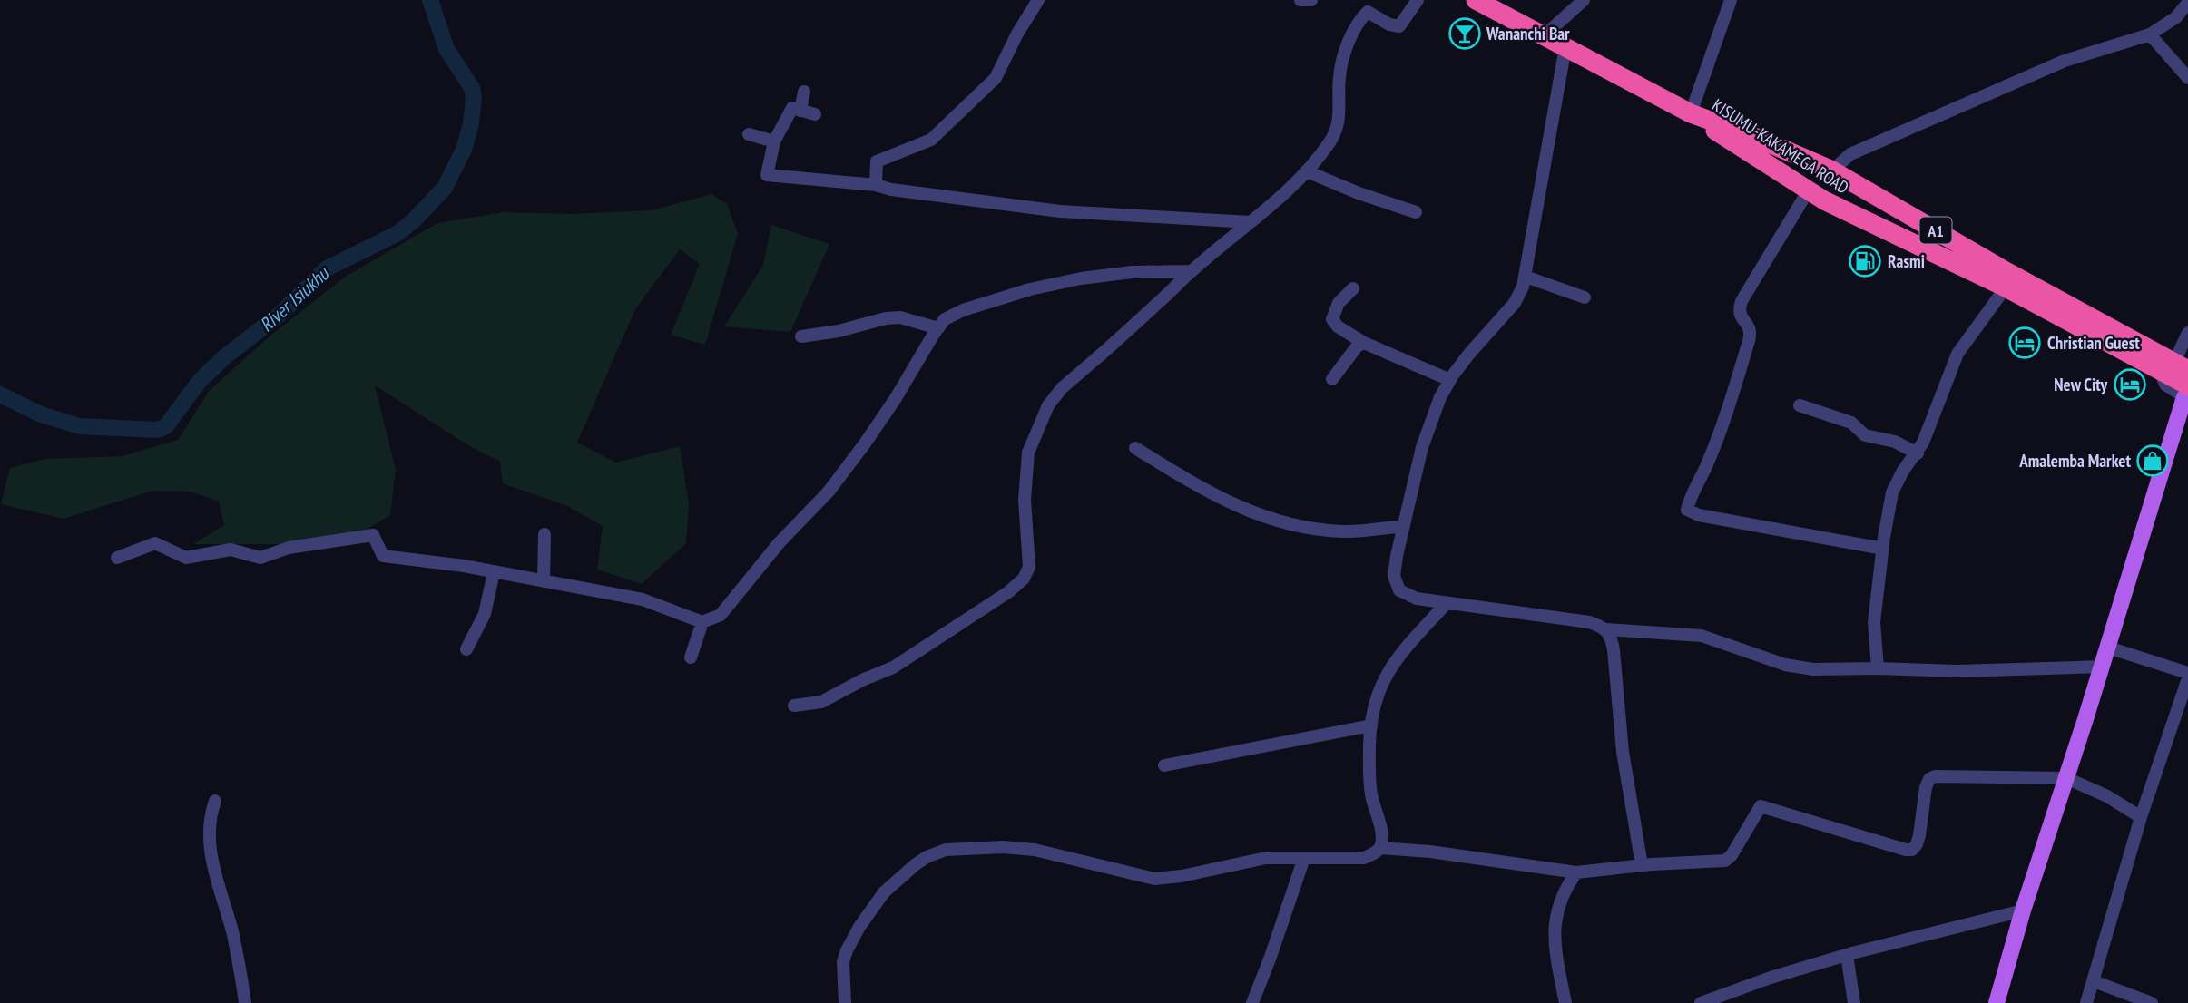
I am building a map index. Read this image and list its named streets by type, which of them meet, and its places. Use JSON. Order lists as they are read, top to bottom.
{
  "streets": {
    "highway": ["KISUMU-KAKAMEGA ROAD", "A1"]
  },
  "water": ["River Isiukhu"],
  "places": {
    "bar": ["Wananchi Bar"],
    "fuel station": ["Rasmi"],
    "hotel": ["Christian Guest", "New City"],
    "shop": ["Amalemba Market"]
  }
}
